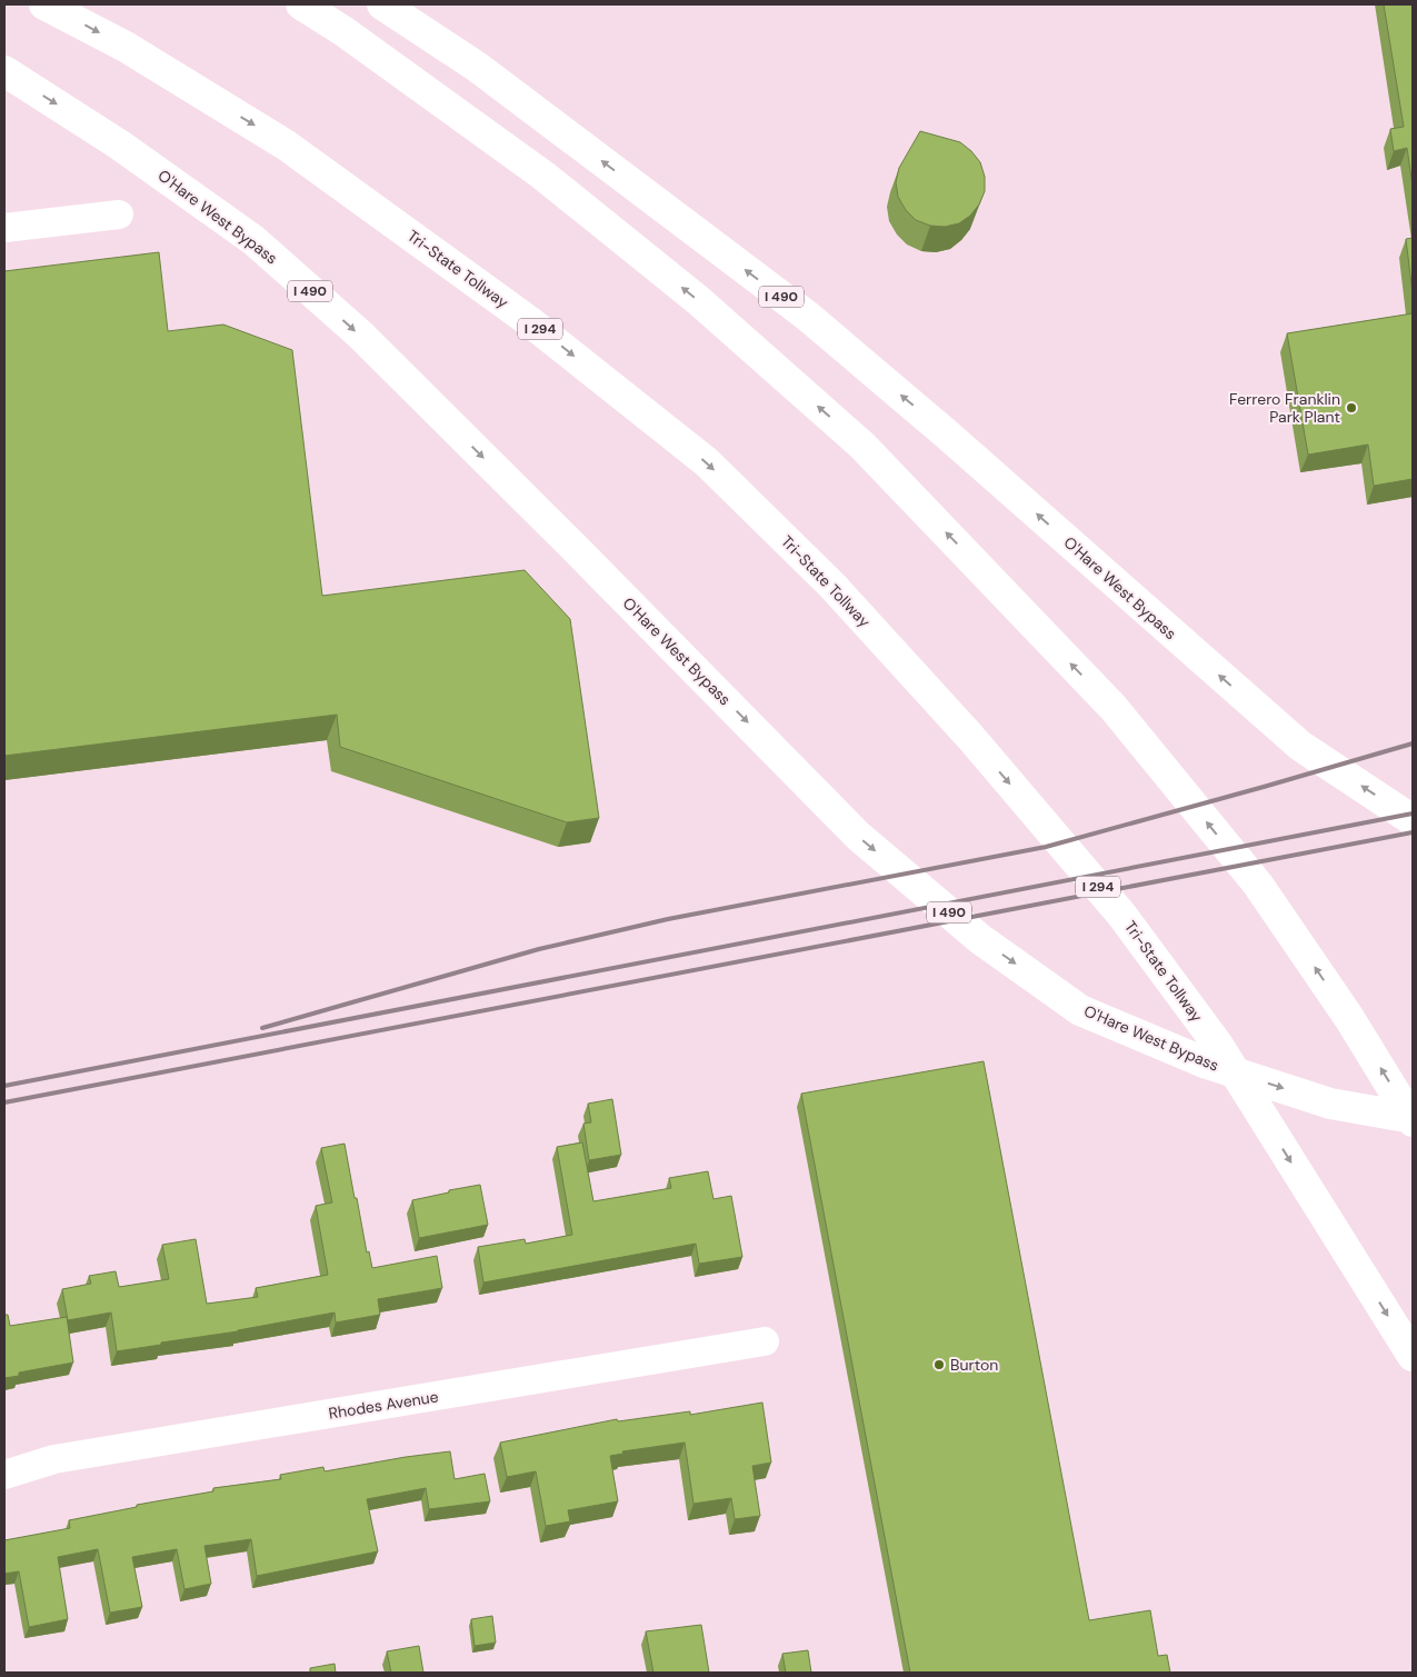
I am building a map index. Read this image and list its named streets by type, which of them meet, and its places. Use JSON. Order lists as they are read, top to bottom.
{
  "streets": {
    "highway": [
      "O'Hare West Bypass",
      "Tri-State Tollway",
      "I 490",
      "I 294"
    ],
    "street": ["Rhodes Avenue"]
  },
  "places": ["Ferrero Franklin Park Plant", "Burton"]
}
